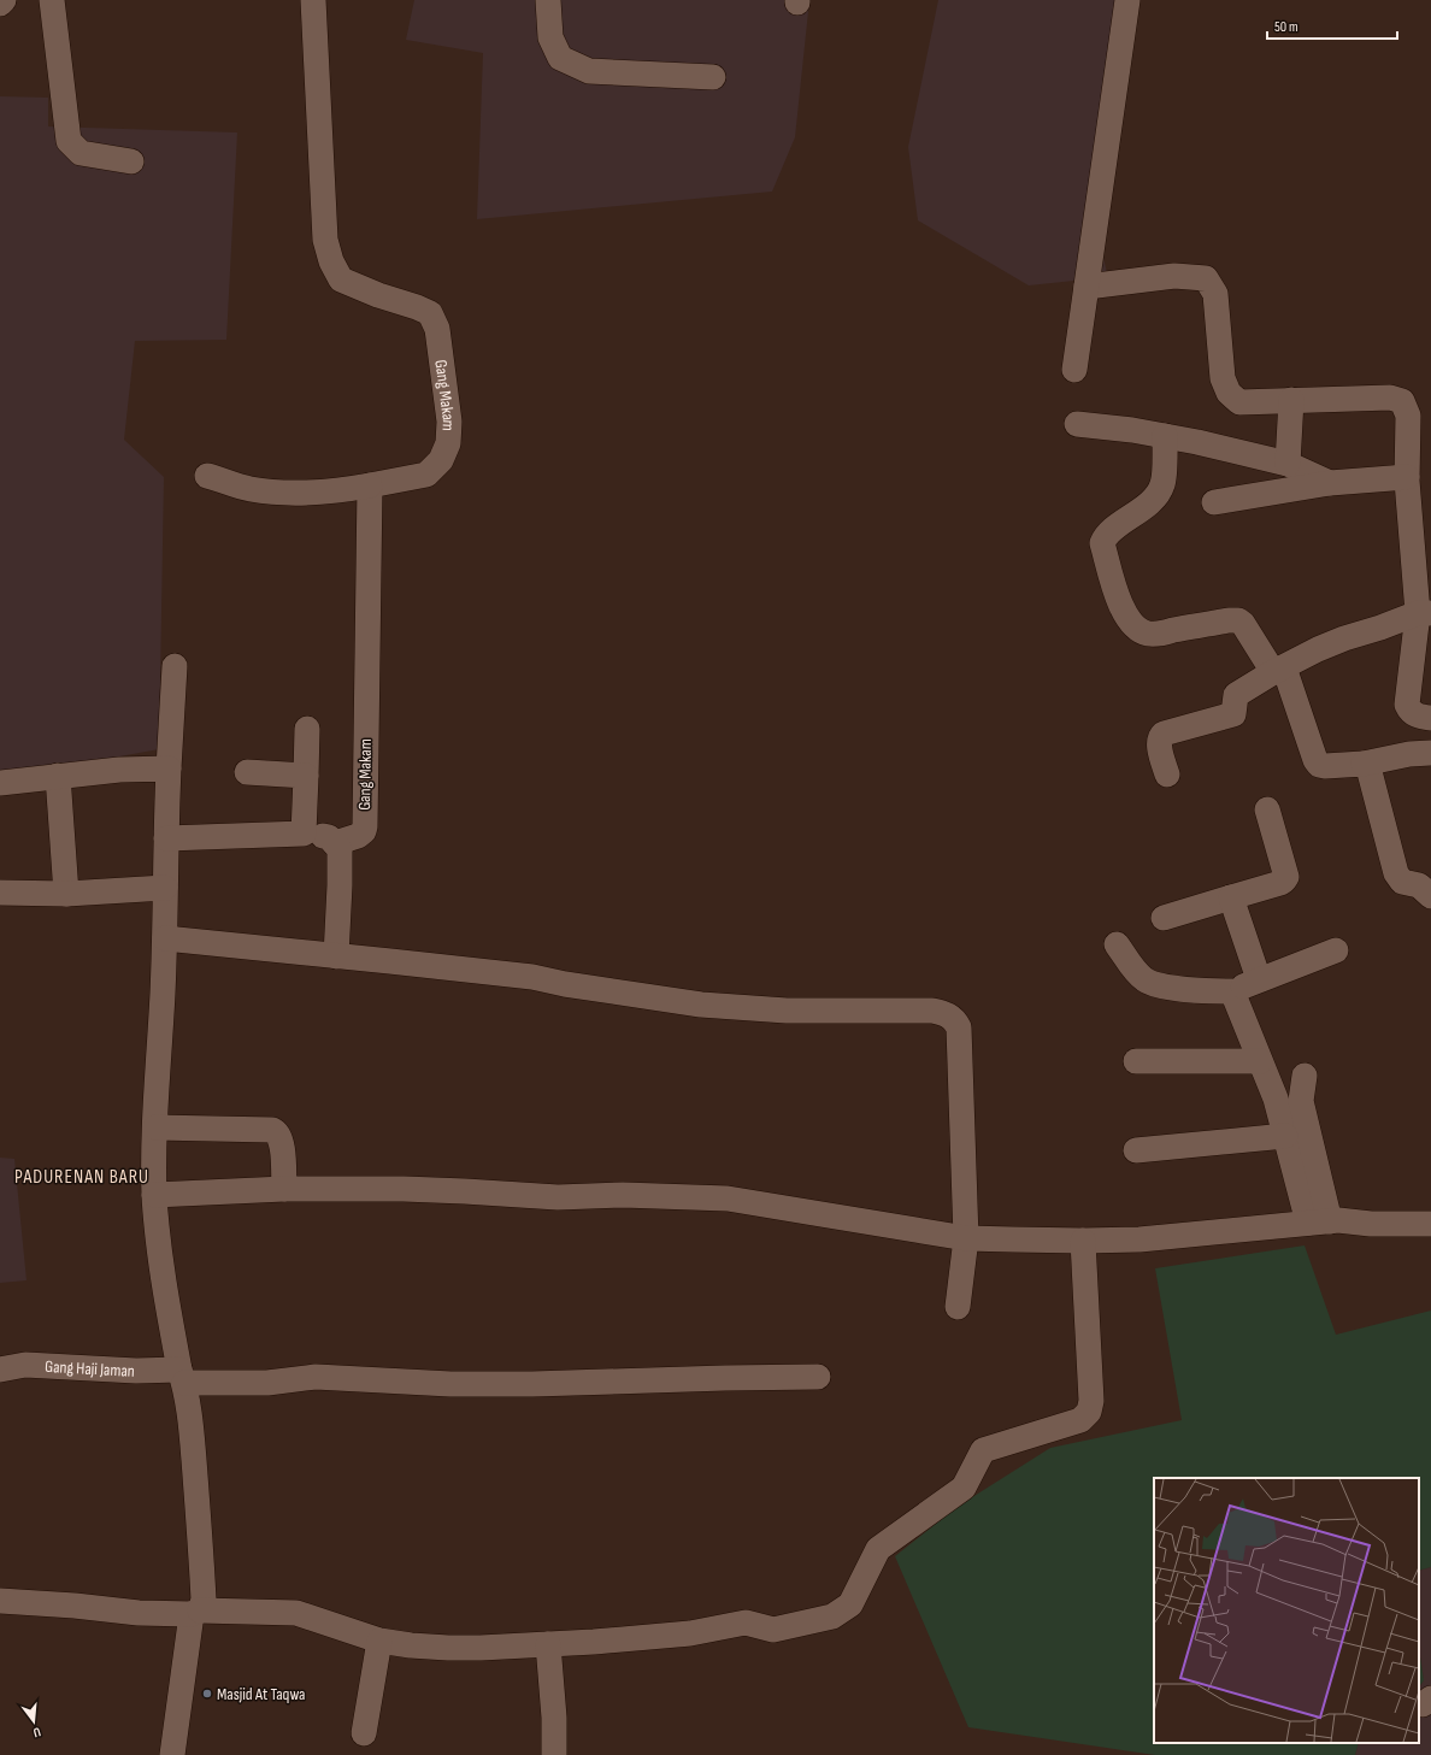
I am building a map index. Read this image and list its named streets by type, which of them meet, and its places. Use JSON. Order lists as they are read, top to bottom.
{
  "streets": {
    "street": ["Gang Makam", "Gang Haji Jaman"]
  },
  "districts": ["PADURENAN BARU"],
  "places": ["Masjid At Taqwa"],
  "scale_bar": "50 m",
  "north": "bottom"
}
